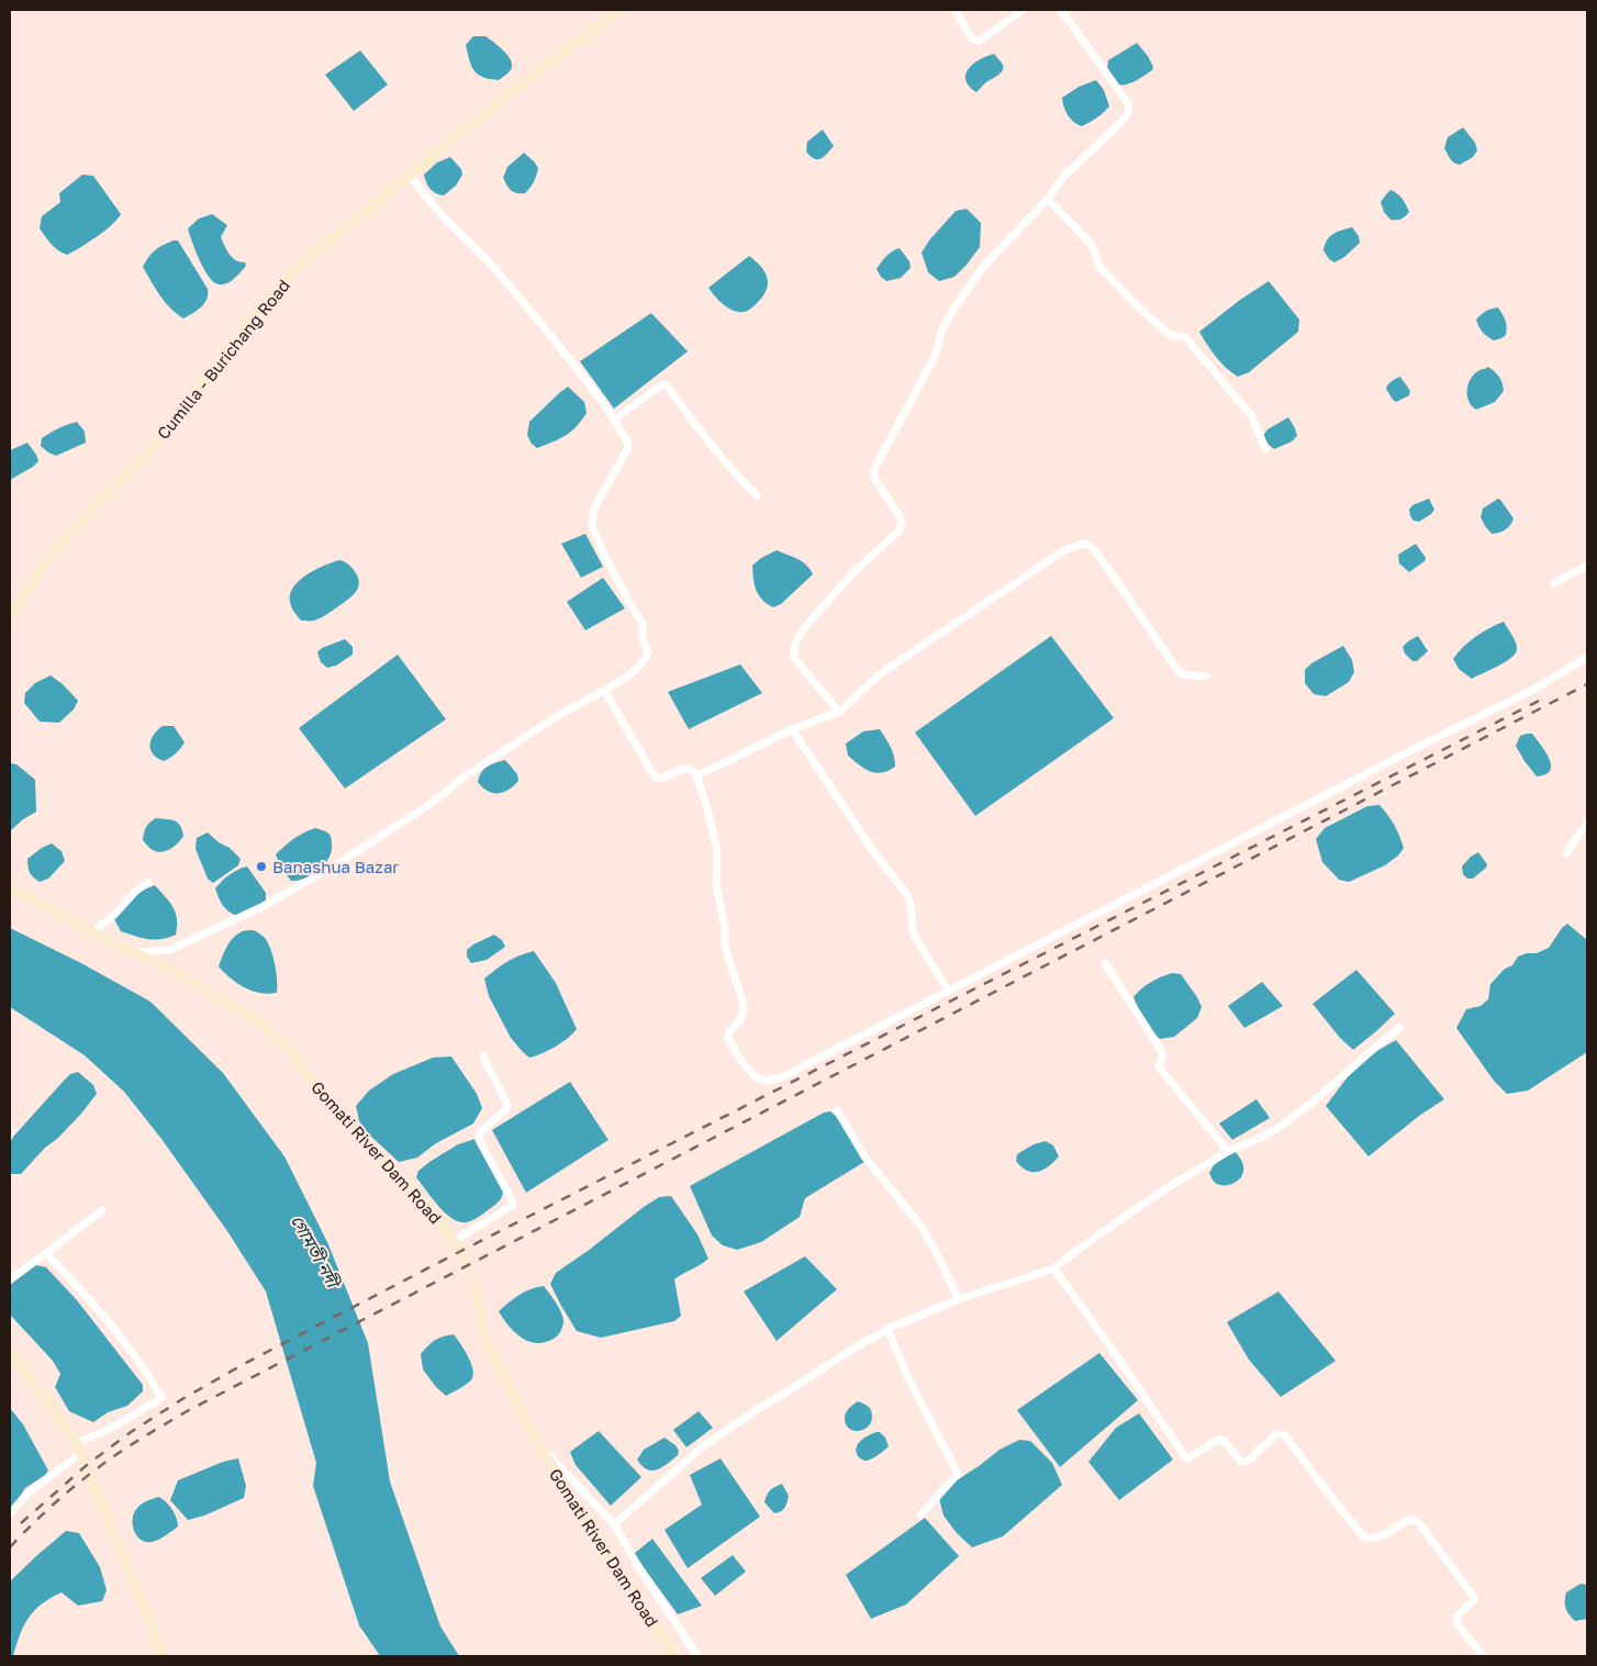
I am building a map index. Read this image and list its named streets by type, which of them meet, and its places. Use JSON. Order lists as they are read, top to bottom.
{
  "streets": {
    "main road": ["Cumilla - Burichang Road", "Gomati River Dam Road"]
  },
  "water": ["গোমতী নদী"],
  "places": ["Banashua Bazar"]
}
